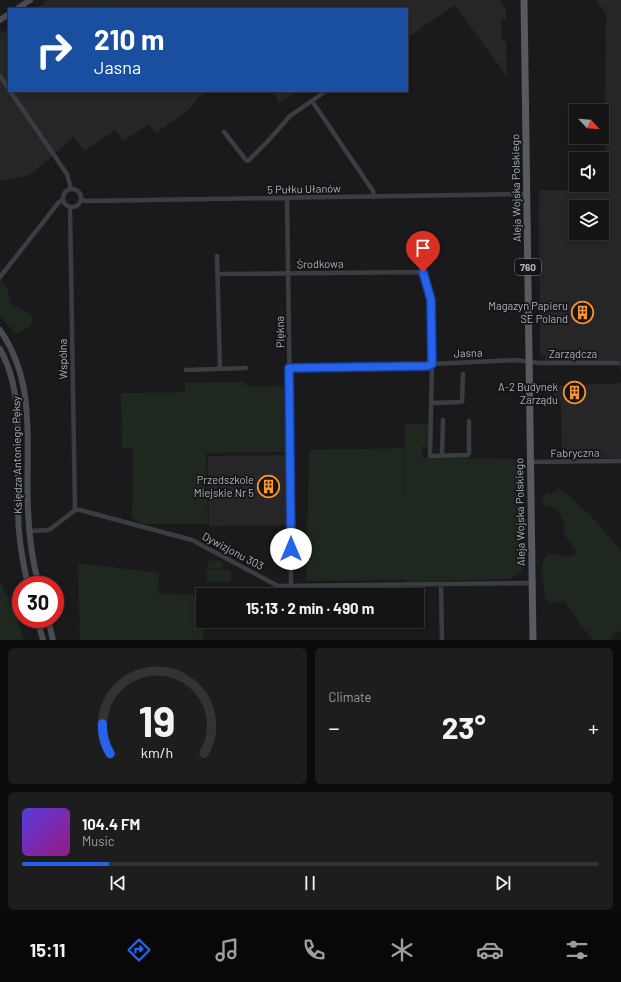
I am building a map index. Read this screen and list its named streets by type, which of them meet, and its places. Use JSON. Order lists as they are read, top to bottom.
{
  "streets": {
    "main road": ["Aleja Wojska Polskiego", "760", "Księdza Antoniego Pęksy"],
    "street": [
      "5 Pułku Ułanów",
      "Środkowa",
      "Piękna",
      "Jasna",
      "Zarządcza",
      "Wspólna",
      "Fabryczna",
      "Dywizjonu 303"
    ]
  },
  "crossings": [
    ["Aleja Wojska Polskiego", "5 Pułku Ułanów"],
    ["Aleja Wojska Polskiego", "Jasna"],
    ["Aleja Wojska Polskiego", "Zarządcza"],
    ["Aleja Wojska Polskiego", "Fabryczna"],
    ["Aleja Wojska Polskiego", "Dywizjonu 303"],
    ["5 Pułku Ułanów", "Piękna"],
    ["5 Pułku Ułanów", "Wspólna"],
    ["Środkowa", "Piękna"],
    ["Środkowa", "Jasna"],
    ["Piękna", "Jasna"],
    ["Piękna", "Dywizjonu 303"],
    ["Jasna", "Zarządcza"],
    ["Wspólna", "Dywizjonu 303"]
  ],
  "places": {
    "building": ["Magazyn Papieru SE Poland", "A-2 Budynek Zarządu", "Przedszkole Miejskie Nr 5"]
  },
  "north": "bottom right",
  "page": {
    "turn": ["210 m", "Jasna"],
    "limit": "30",
    "trip": "15:13 · 2 min · 490 m",
    "tile": "Climate",
    "heat": ["−", "23°", "+"],
    "song": ["104.4 FM", "Music"],
    "tabs": "15:11",
    "gauge": ["19", "km/h"]
  }
}
